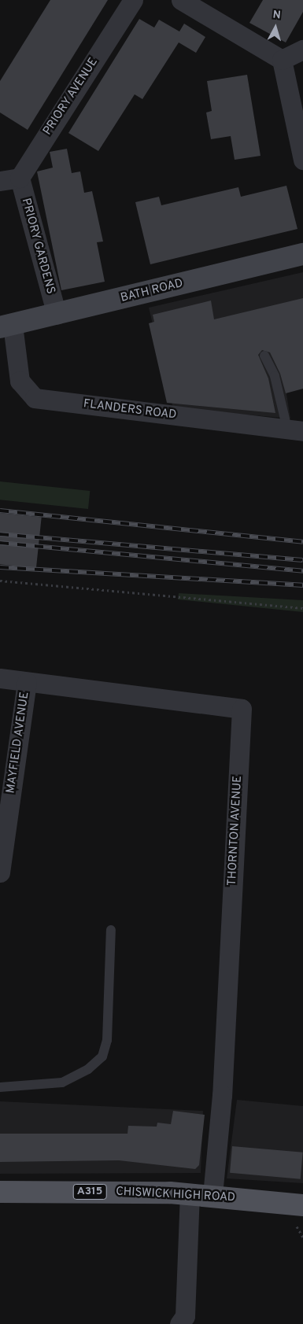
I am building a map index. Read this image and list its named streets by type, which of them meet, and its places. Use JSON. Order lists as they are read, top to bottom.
{
  "streets": {
    "main road": ["BATH ROAD", "A315", "CHISWICK HIGH ROAD"],
    "street": [
      "PRIORY AVENUE",
      "PRIORY GARDENS",
      "FLANDERS ROAD",
      "MAYFIELD AVENUE",
      "THORNTON AVENUE"
    ]
  },
  "crossings": [
    ["PRIORY AVENUE", "PRIORY GARDENS"],
    ["PRIORY GARDENS", "BATH ROAD"],
    ["BATH ROAD", "FLANDERS ROAD"],
    ["MAYFIELD AVENUE", "THORNTON AVENUE"],
    ["THORNTON AVENUE", "CHISWICK HIGH ROAD"]
  ],
  "north": "top"
}
